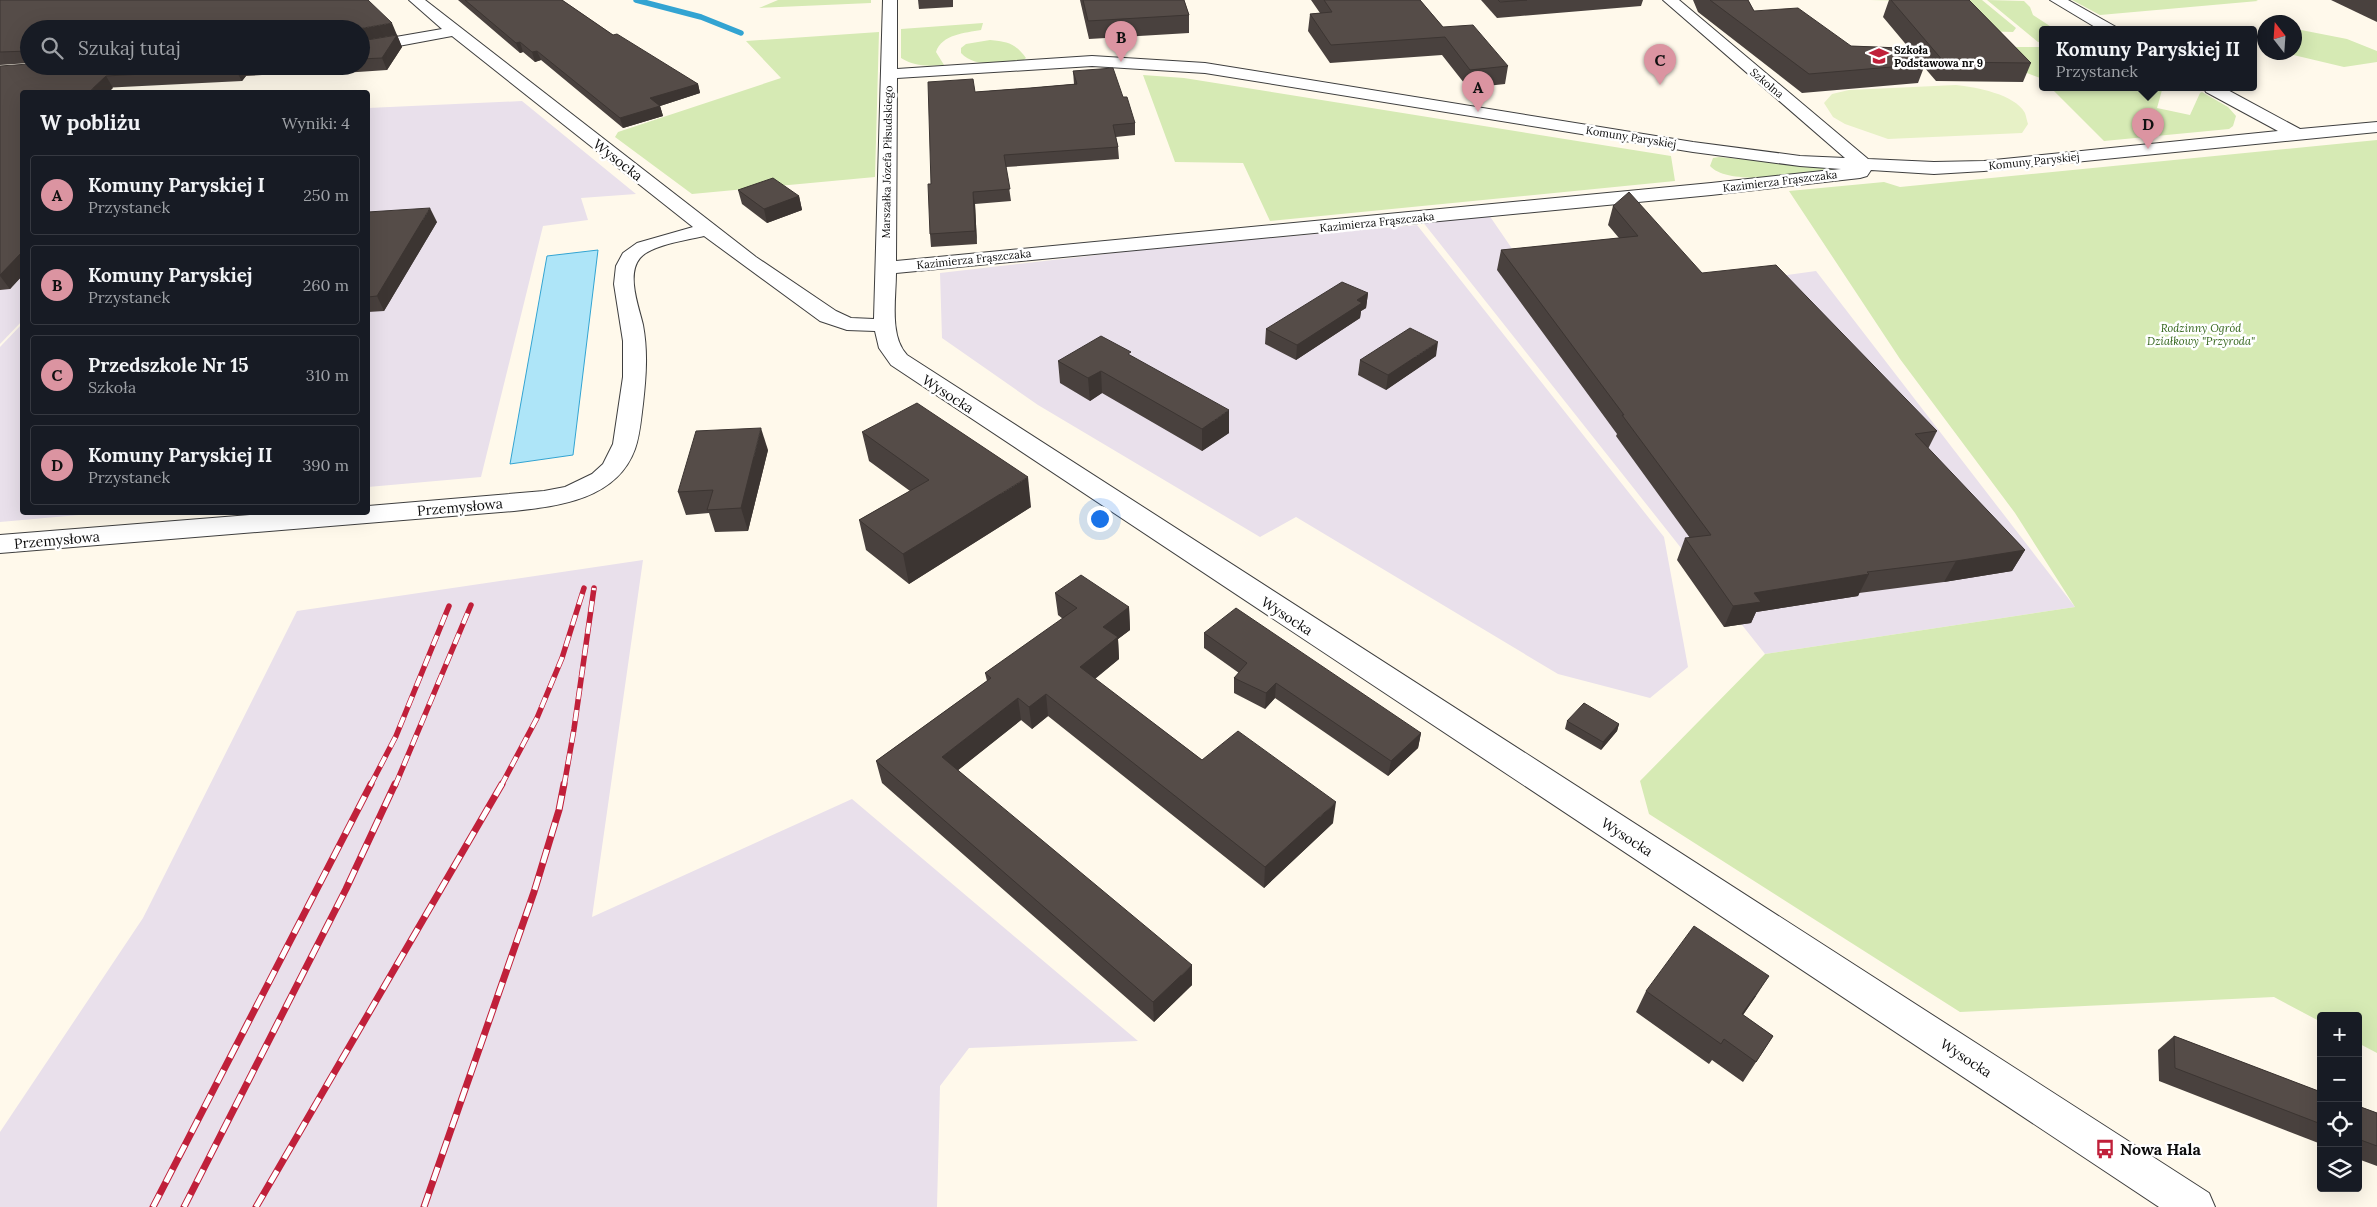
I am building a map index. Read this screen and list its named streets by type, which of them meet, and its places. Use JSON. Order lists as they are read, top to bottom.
{
  "streets": {
    "street": [
      "Szkolna",
      "Komuny Paryskiej",
      "Wysocka",
      "Marszałka Józefa Piłsudskiego",
      "Kazimierza Frąszczaka",
      "Przemysłowa"
    ]
  },
  "crossings": [
    ["Szkolna", "Komuny Paryskiej"],
    ["Szkolna", "Kazimierza Frąszczaka"],
    ["Komuny Paryskiej", "Marszałka Józefa Piłsudskiego"],
    ["Komuny Paryskiej", "Kazimierza Frąszczaka"],
    ["Wysocka", "Marszałka Józefa Piłsudskiego"],
    ["Wysocka", "Przemysłowa"],
    ["Marszałka Józefa Piłsudskiego", "Kazimierza Frąszczaka"]
  ],
  "parks": ["Rodzinny Ogród Działkowy \"Przyroda\""],
  "places": {
    "school or university": ["Szkoła Podstawowa nr 9"],
    "bus stop": ["Nowa Hala"]
  },
  "north": "top",
  "page": {
    "search": "Szukaj tutaj",
    "pins": [
      "B",
      "C",
      "A",
      "D"
    ],
    "popup": ["Komuny Paryskiej II", "Przystanek"],
    "heading": ["W pobliżu", "Wyniki: 4"],
    "list": [
      {
        "mark": "A",
        "name": "Komuny Paryskiej I",
        "note": "Przystanek",
        "value": "250 m"
      },
      {
        "mark": "B",
        "name": "Komuny Paryskiej",
        "note": "Przystanek",
        "value": "260 m"
      },
      {
        "mark": "C",
        "name": "Przedszkole Nr 15",
        "note": "Szkoła",
        "value": "310 m"
      },
      {
        "mark": "D",
        "name": "Komuny Paryskiej II",
        "note": "Przystanek",
        "value": "390 m"
      }
    ],
    "map_buttons": ["+", "−"]
  }
}
